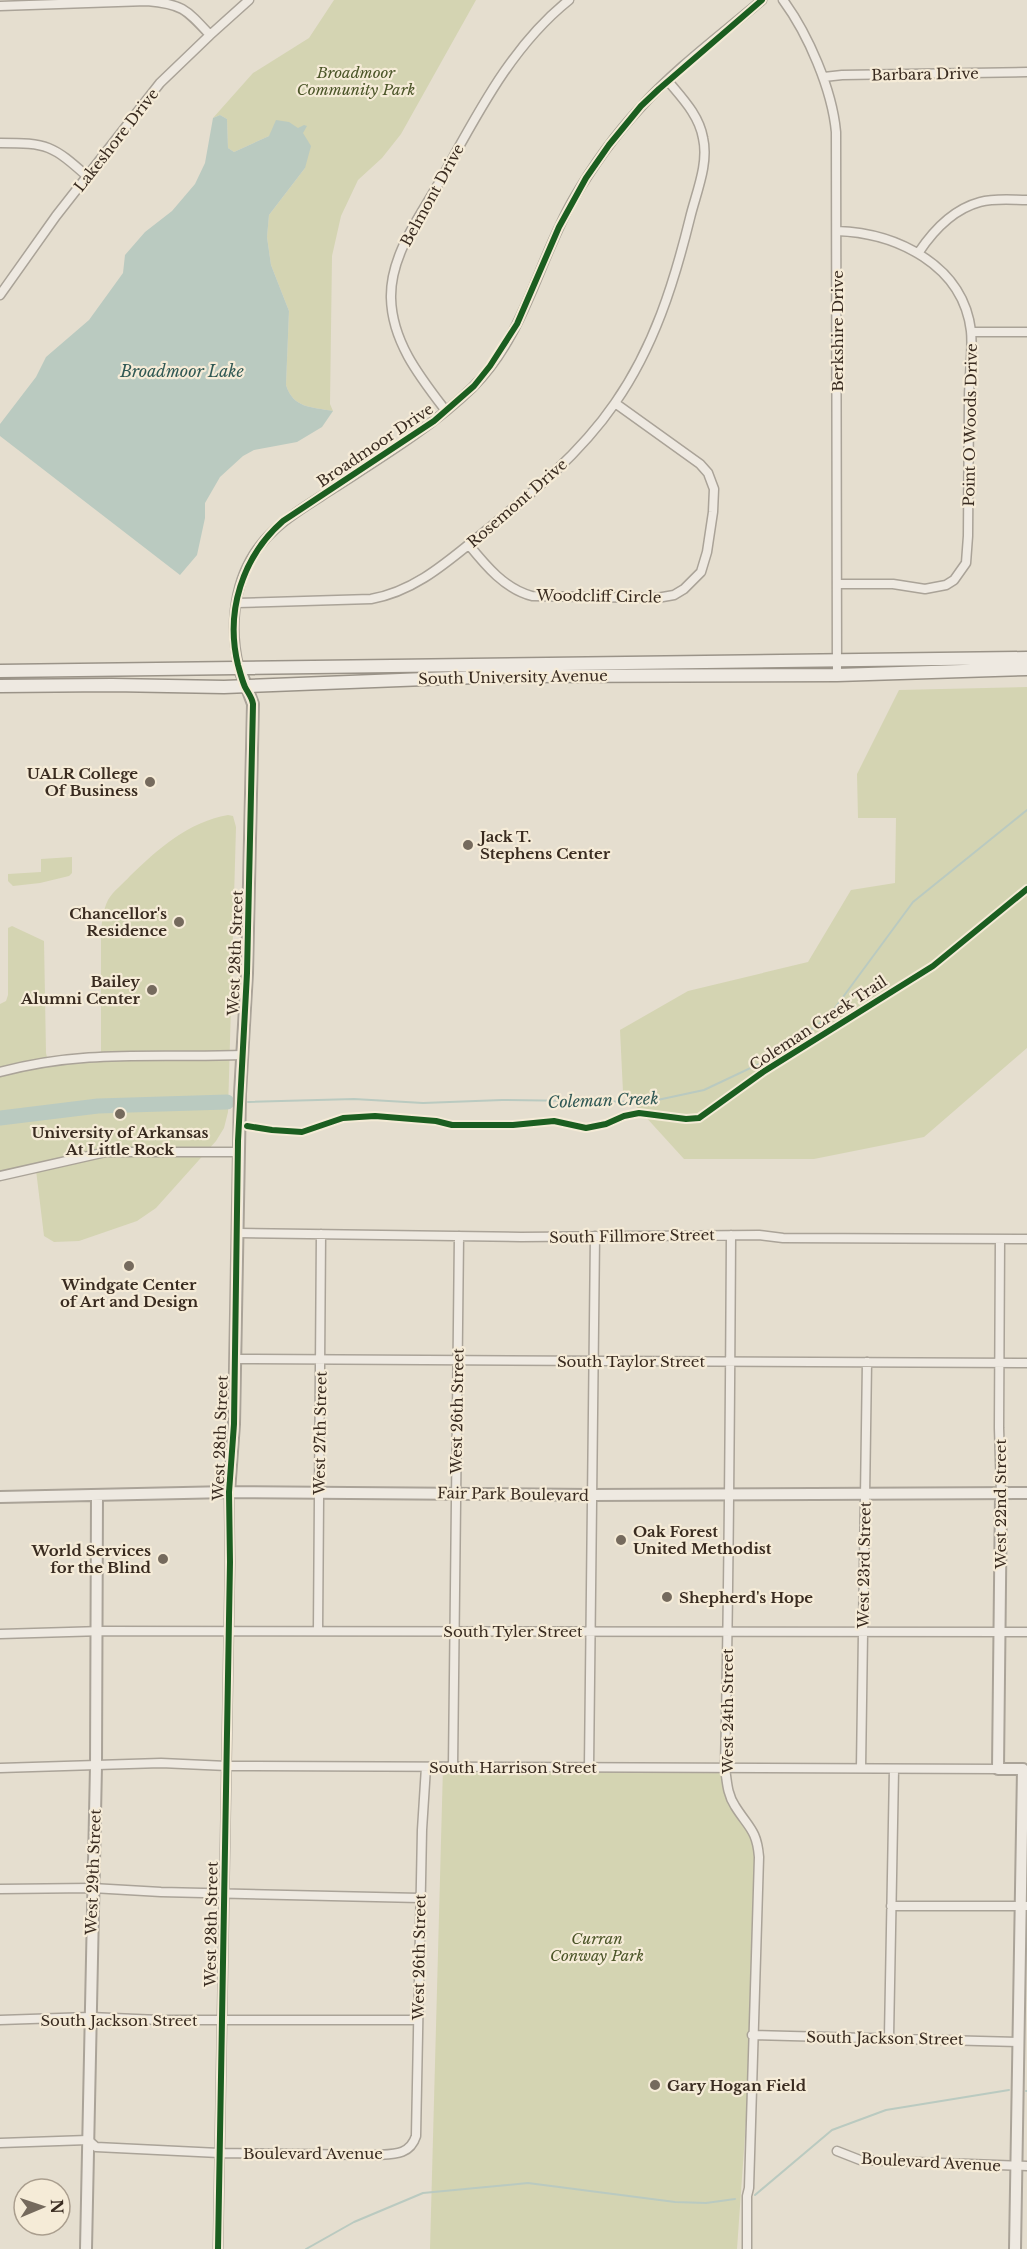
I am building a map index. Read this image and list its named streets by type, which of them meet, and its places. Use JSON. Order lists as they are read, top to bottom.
{
  "streets": {
    "main road": ["South University Avenue"],
    "street": [
      "Barbara Drive",
      "Lakeshore Drive",
      "Belmont Drive",
      "Berkshire Drive",
      "Point O Woods Drive",
      "Broadmoor Drive",
      "Rosemont Drive",
      "Woodcliff Circle",
      "West 28th Street",
      "South Fillmore Street",
      "South Taylor Street",
      "West 26th Street",
      "West 27th Street",
      "Fair Park Boulevard",
      "West 22nd Street",
      "West 23rd Street",
      "South Tyler Street",
      "West 24th Street",
      "South Harrison Street",
      "West 29th Street",
      "South Jackson Street",
      "Boulevard Avenue"
    ],
    "cycle path": ["Coleman Creek Trail"]
  },
  "crossings": [
    ["Barbara Drive", "Berkshire Drive"],
    ["Belmont Drive", "Broadmoor Drive"],
    ["Berkshire Drive", "Point O Woods Drive"],
    ["Berkshire Drive", "South University Avenue"],
    ["Broadmoor Drive", "Rosemont Drive"],
    ["Broadmoor Drive", "South University Avenue"],
    ["Broadmoor Drive", "West 28th Street"],
    ["Rosemont Drive", "Woodcliff Circle"],
    ["South University Avenue", "West 28th Street"],
    ["West 28th Street", "South Fillmore Street"],
    ["West 28th Street", "South Taylor Street"],
    ["West 28th Street", "Fair Park Boulevard"],
    ["West 28th Street", "South Tyler Street"],
    ["West 28th Street", "South Harrison Street"],
    ["West 28th Street", "South Jackson Street"],
    ["West 28th Street", "Boulevard Avenue"],
    ["South Fillmore Street", "West 26th Street"],
    ["South Fillmore Street", "West 27th Street"],
    ["South Fillmore Street", "West 22nd Street"],
    ["South Fillmore Street", "West 24th Street"],
    ["South Taylor Street", "West 26th Street"],
    ["South Taylor Street", "West 27th Street"],
    ["South Taylor Street", "West 22nd Street"],
    ["South Taylor Street", "West 23rd Street"],
    ["South Taylor Street", "West 24th Street"],
    ["West 26th Street", "Fair Park Boulevard"],
    ["West 26th Street", "South Tyler Street"],
    ["West 26th Street", "South Harrison Street"],
    ["West 26th Street", "South Jackson Street"],
    ["West 26th Street", "Boulevard Avenue"],
    ["West 27th Street", "Fair Park Boulevard"],
    ["West 27th Street", "South Tyler Street"],
    ["Fair Park Boulevard", "West 22nd Street"],
    ["Fair Park Boulevard", "West 23rd Street"],
    ["Fair Park Boulevard", "West 24th Street"],
    ["Fair Park Boulevard", "West 29th Street"],
    ["West 22nd Street", "South Tyler Street"],
    ["West 22nd Street", "South Harrison Street"],
    ["West 23rd Street", "South Tyler Street"],
    ["West 23rd Street", "South Harrison Street"],
    ["South Tyler Street", "West 24th Street"],
    ["South Tyler Street", "West 29th Street"],
    ["West 24th Street", "South Harrison Street"],
    ["West 24th Street", "South Jackson Street"],
    ["South Harrison Street", "West 29th Street"],
    ["West 29th Street", "South Jackson Street"],
    ["West 29th Street", "Boulevard Avenue"]
  ],
  "water": ["Broadmoor Lake", "Coleman Creek"],
  "parks": ["Broadmoor Community Park", "Curran Conway Park"],
  "places": [
    "UALR College Of Business",
    "Jack T. Stephens Center",
    "Chancellor's Residence",
    "Bailey Alumni Center",
    "University of Arkansas At Little Rock",
    "Windgate Center of Art and Design",
    "Oak Forest United Methodist",
    "World Services for the Blind",
    "Shepherd's Hope",
    "Gary Hogan Field"
  ],
  "north": "right"
}
